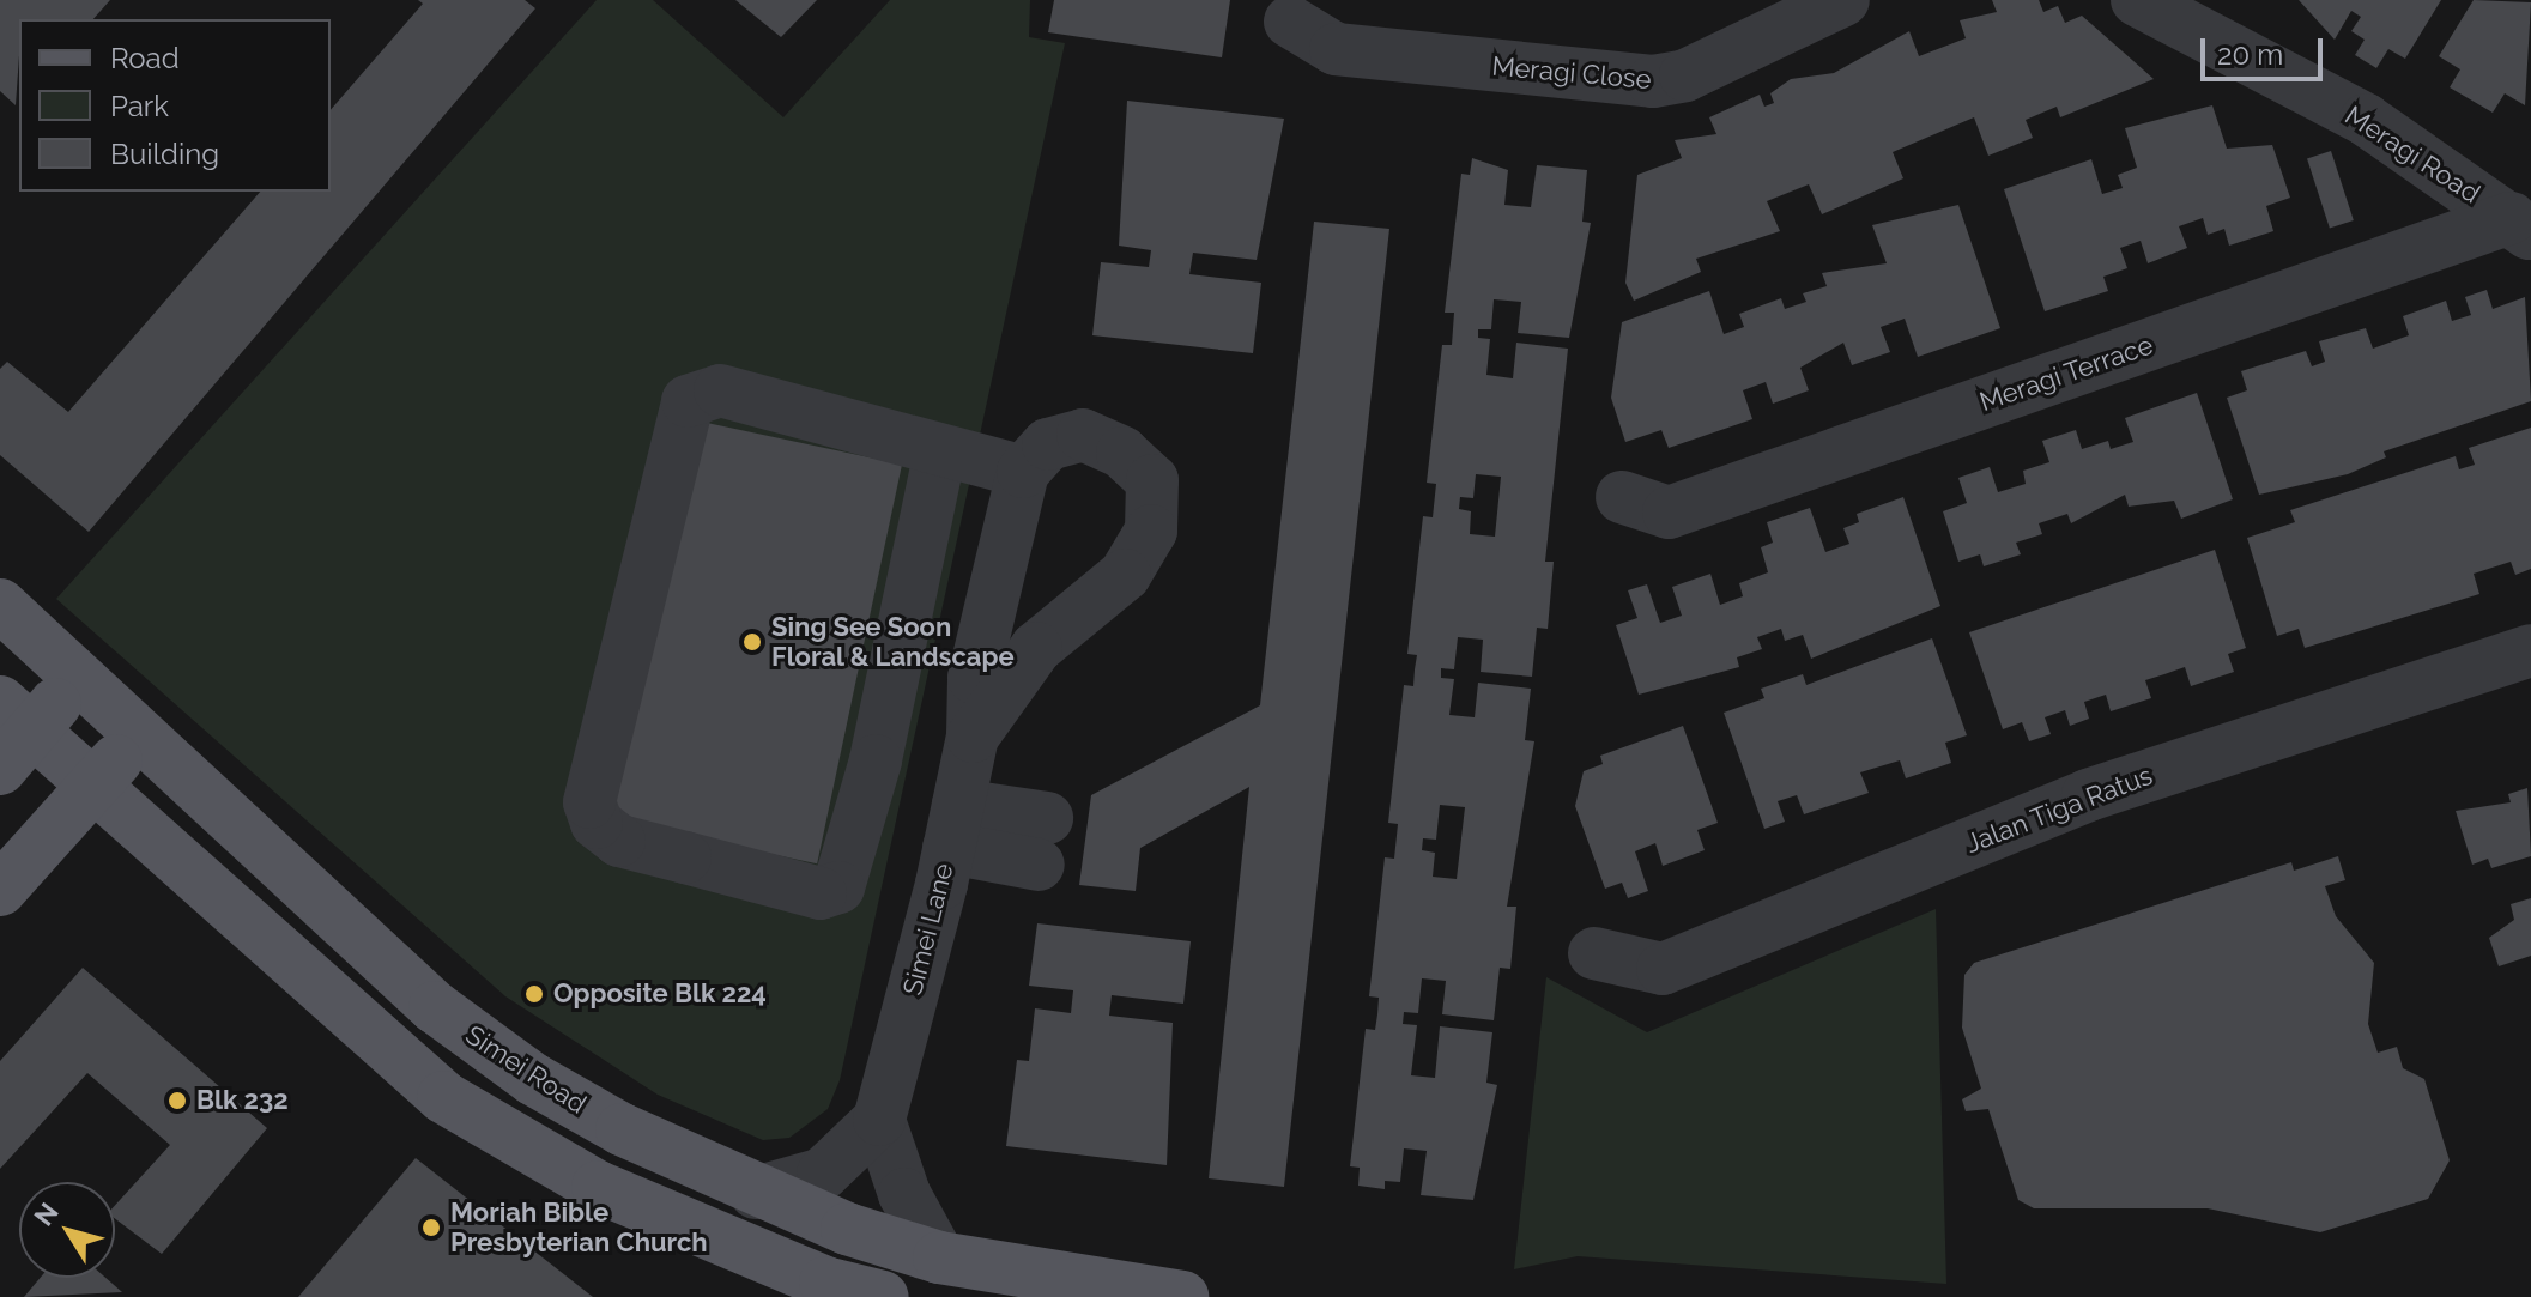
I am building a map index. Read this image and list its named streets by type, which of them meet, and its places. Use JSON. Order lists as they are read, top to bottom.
{
  "streets": {
    "main road": ["Simei Road"],
    "street": [
      "Meragi Close",
      "Meragi Road",
      "Meragi Terrace",
      "Jalan Tiga Ratus",
      "Simei Lane"
    ]
  },
  "crossings": [
    ["Meragi Road", "Meragi Terrace"]
  ],
  "places": [
    "Sing See Soon Floral & Landscape",
    "Opposite Blk 224",
    "Blk 232",
    "Moriah Bible Presbyterian Church"
  ],
  "legend": ["Road", "Park", "Building"],
  "scale_bar": "20 m",
  "north": "top left"
}
